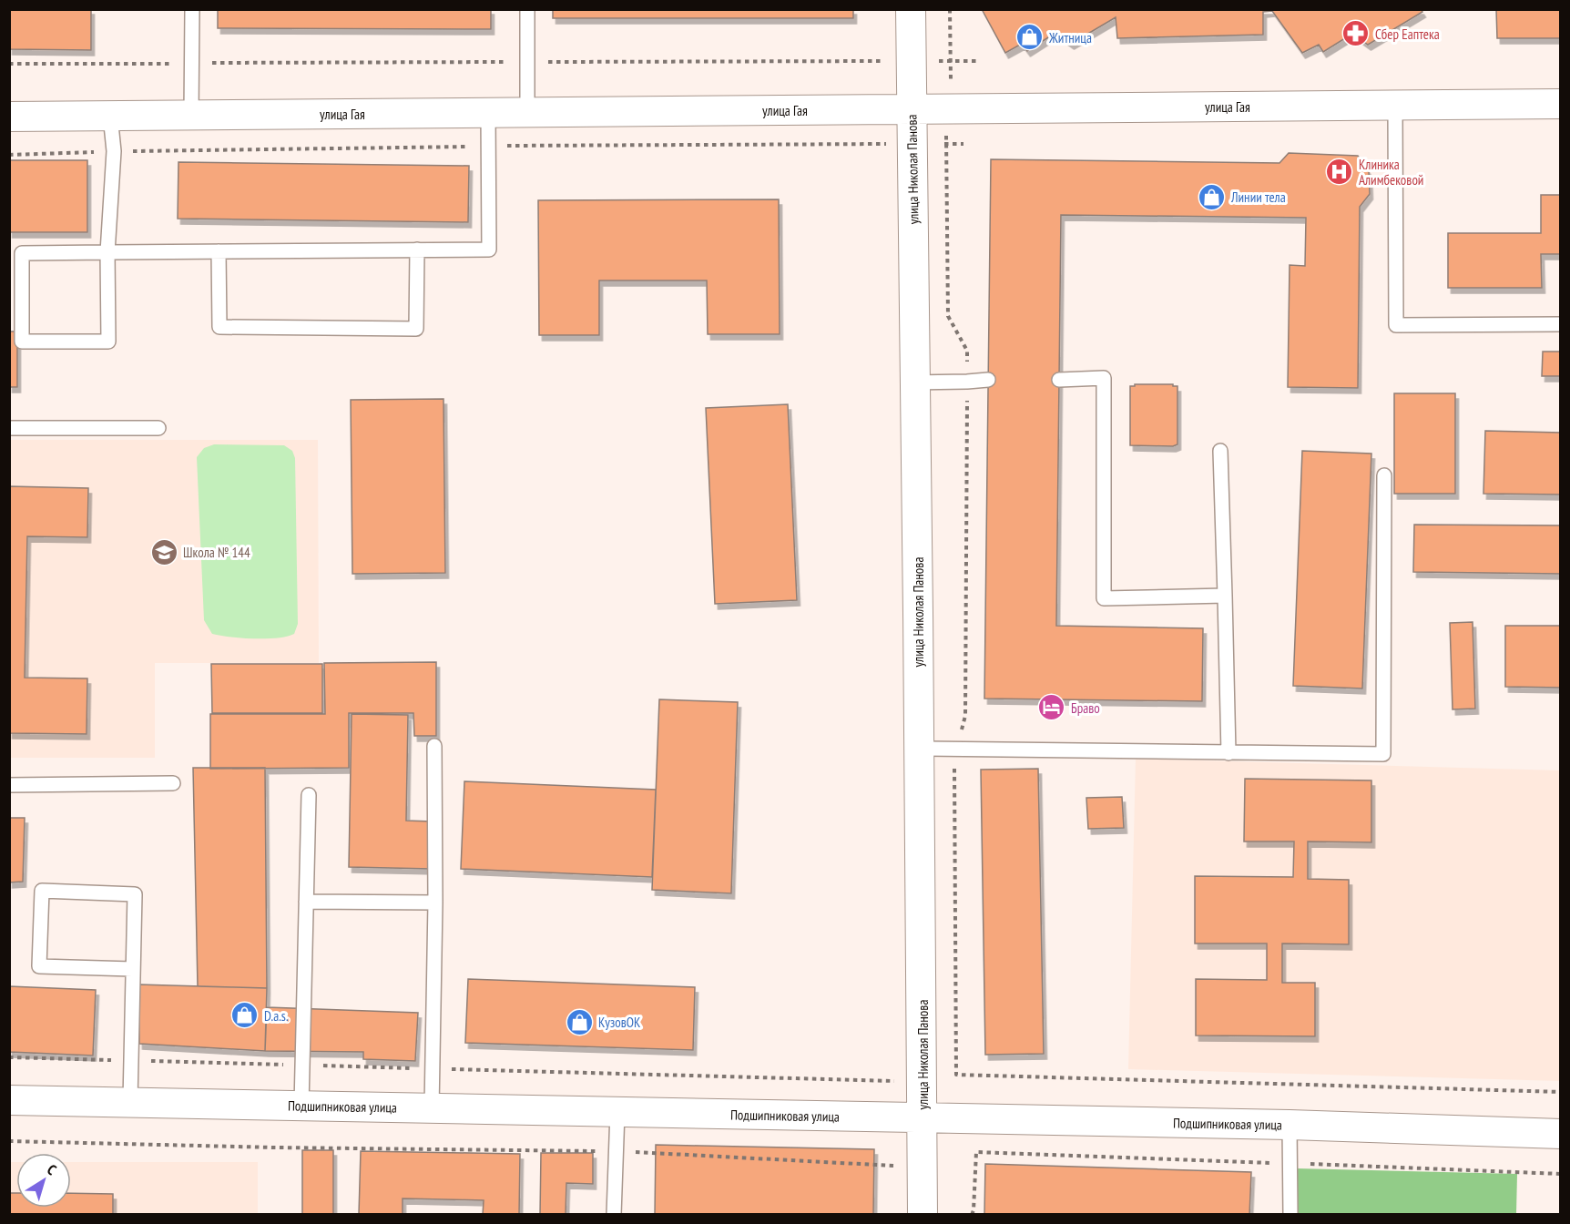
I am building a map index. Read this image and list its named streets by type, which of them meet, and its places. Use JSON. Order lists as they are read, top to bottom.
{
  "streets": {
    "street": ["улица Гая", "улица Николая Панова", "Подшипниковая улица"]
  },
  "crossings": [
    ["улица Гая", "улица Николая Панова"],
    ["улица Николая Панова", "Подшипниковая улица"]
  ],
  "places": {
    "pharmacy": ["Сбер Еаптека"],
    "shop": [
      "Житница",
      "Линии тела",
      "D.a.s.",
      "КузовОК"
    ],
    "hospital": ["Клиника Алимбековой"],
    "school or university": ["Школа № 144"],
    "hotel": ["Браво"]
  },
  "north": "top right"
}
